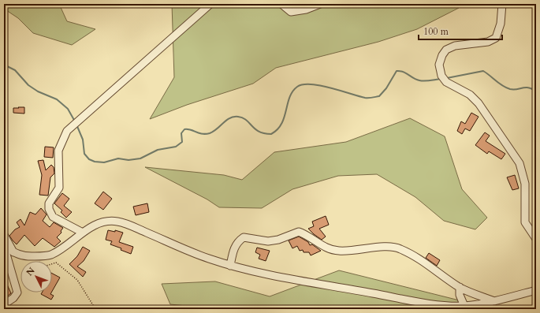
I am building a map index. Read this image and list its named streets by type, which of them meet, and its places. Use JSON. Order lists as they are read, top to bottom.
{
  "scale_bar": "100 m",
  "north": "top left"
}
